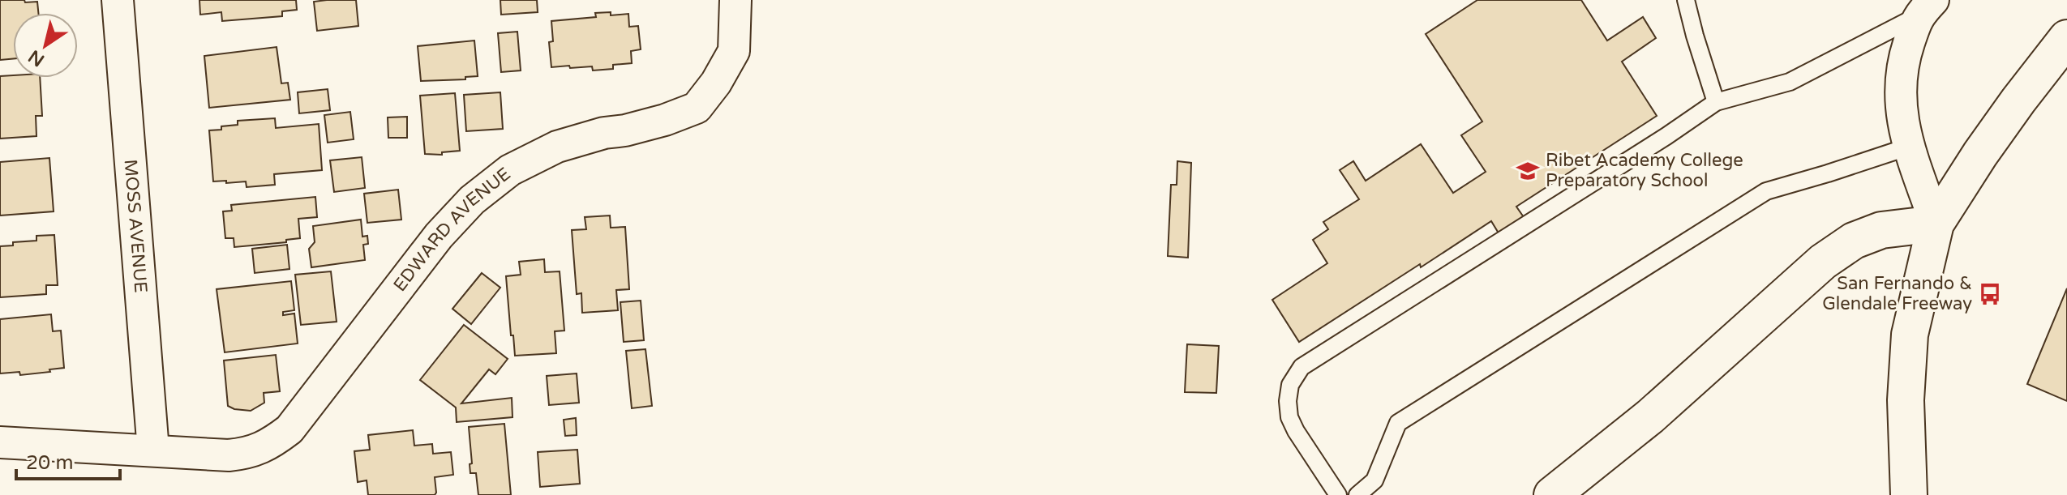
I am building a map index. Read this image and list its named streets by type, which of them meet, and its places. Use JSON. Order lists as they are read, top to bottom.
{
  "streets": {
    "street": ["MOSS AVENUE", "EDWARD AVENUE"]
  },
  "crossings": [
    ["MOSS AVENUE", "EDWARD AVENUE"]
  ],
  "places": {
    "school or university": ["Ribet Academy College Preparatory School"],
    "bus stop": ["San Fernando & Glendale Freeway"]
  },
  "scale_bar": "20 m",
  "north": "bottom left"
}
